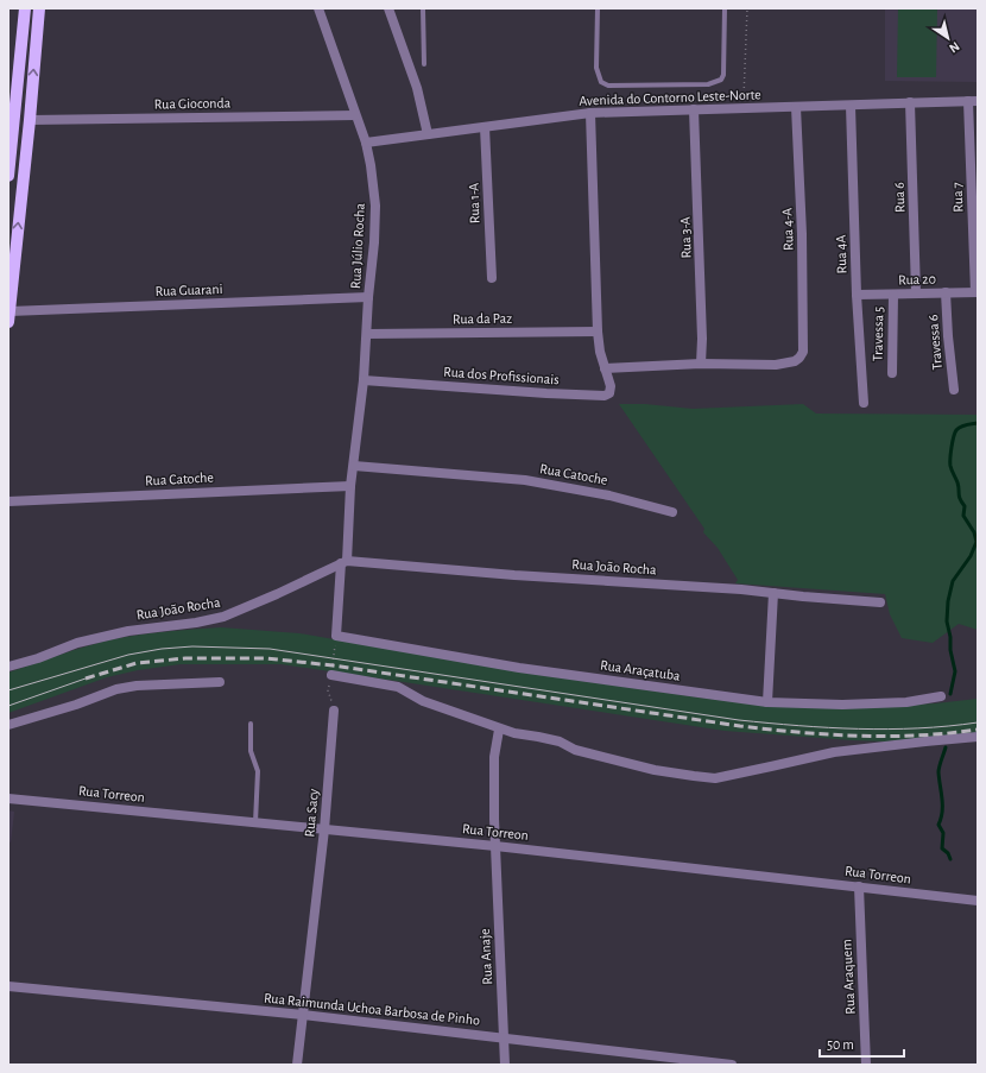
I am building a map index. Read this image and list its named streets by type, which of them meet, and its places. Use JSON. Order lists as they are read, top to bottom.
{
  "streets": {
    "street": [
      "Avenida do Contorno Leste-Norte",
      "Rua Gioconda",
      "Rua 6",
      "Rua 7",
      "Rua 1-A",
      "Rua 4-A",
      "Rua 3-A",
      "Rua Júlio Rocha",
      "Rua 4A",
      "Rua 20",
      "Rua Guarani",
      "Rua da Paz",
      "Travessa 5",
      "Travessa 6",
      "Rua dos Profissionais",
      "Rua Catoche",
      "Rua João Rocha",
      "Rua Araçatuba",
      "Rua Torreon",
      "Rua Sacy",
      "Rua Anaje",
      "Rua Araquem",
      "Rua Raimunda Uchoa Barbosa de Pinho"
    ]
  },
  "crossings": [
    ["Avenida do Contorno Leste-Norte", "Rua 6"],
    ["Avenida do Contorno Leste-Norte", "Rua 7"],
    ["Avenida do Contorno Leste-Norte", "Rua 1-A"],
    ["Avenida do Contorno Leste-Norte", "Rua 4-A"],
    ["Avenida do Contorno Leste-Norte", "Rua 3-A"],
    ["Avenida do Contorno Leste-Norte", "Rua Júlio Rocha"],
    ["Avenida do Contorno Leste-Norte", "Rua 4A"],
    ["Avenida do Contorno Leste-Norte", "Rua dos Profissionais"],
    ["Rua Gioconda", "Rua Júlio Rocha"],
    ["Rua 6", "Rua 20"],
    ["Rua 7", "Rua 20"],
    ["Rua 4-A", "Rua 3-A"],
    ["Rua Júlio Rocha", "Rua Guarani"],
    ["Rua Júlio Rocha", "Rua da Paz"],
    ["Rua Júlio Rocha", "Rua dos Profissionais"],
    ["Rua 4A", "Rua 20"],
    ["Rua 20", "Travessa 5"],
    ["Rua 20", "Travessa 6"],
    ["Rua da Paz", "Rua dos Profissionais"],
    ["Rua Torreon", "Rua Sacy"],
    ["Rua Torreon", "Rua Anaje"],
    ["Rua Torreon", "Rua Araquem"],
    ["Rua Sacy", "Rua Raimunda Uchoa Barbosa de Pinho"],
    ["Rua Anaje", "Rua Raimunda Uchoa Barbosa de Pinho"]
  ],
  "scale_bar": "50 m",
  "north": "bottom right"
}
